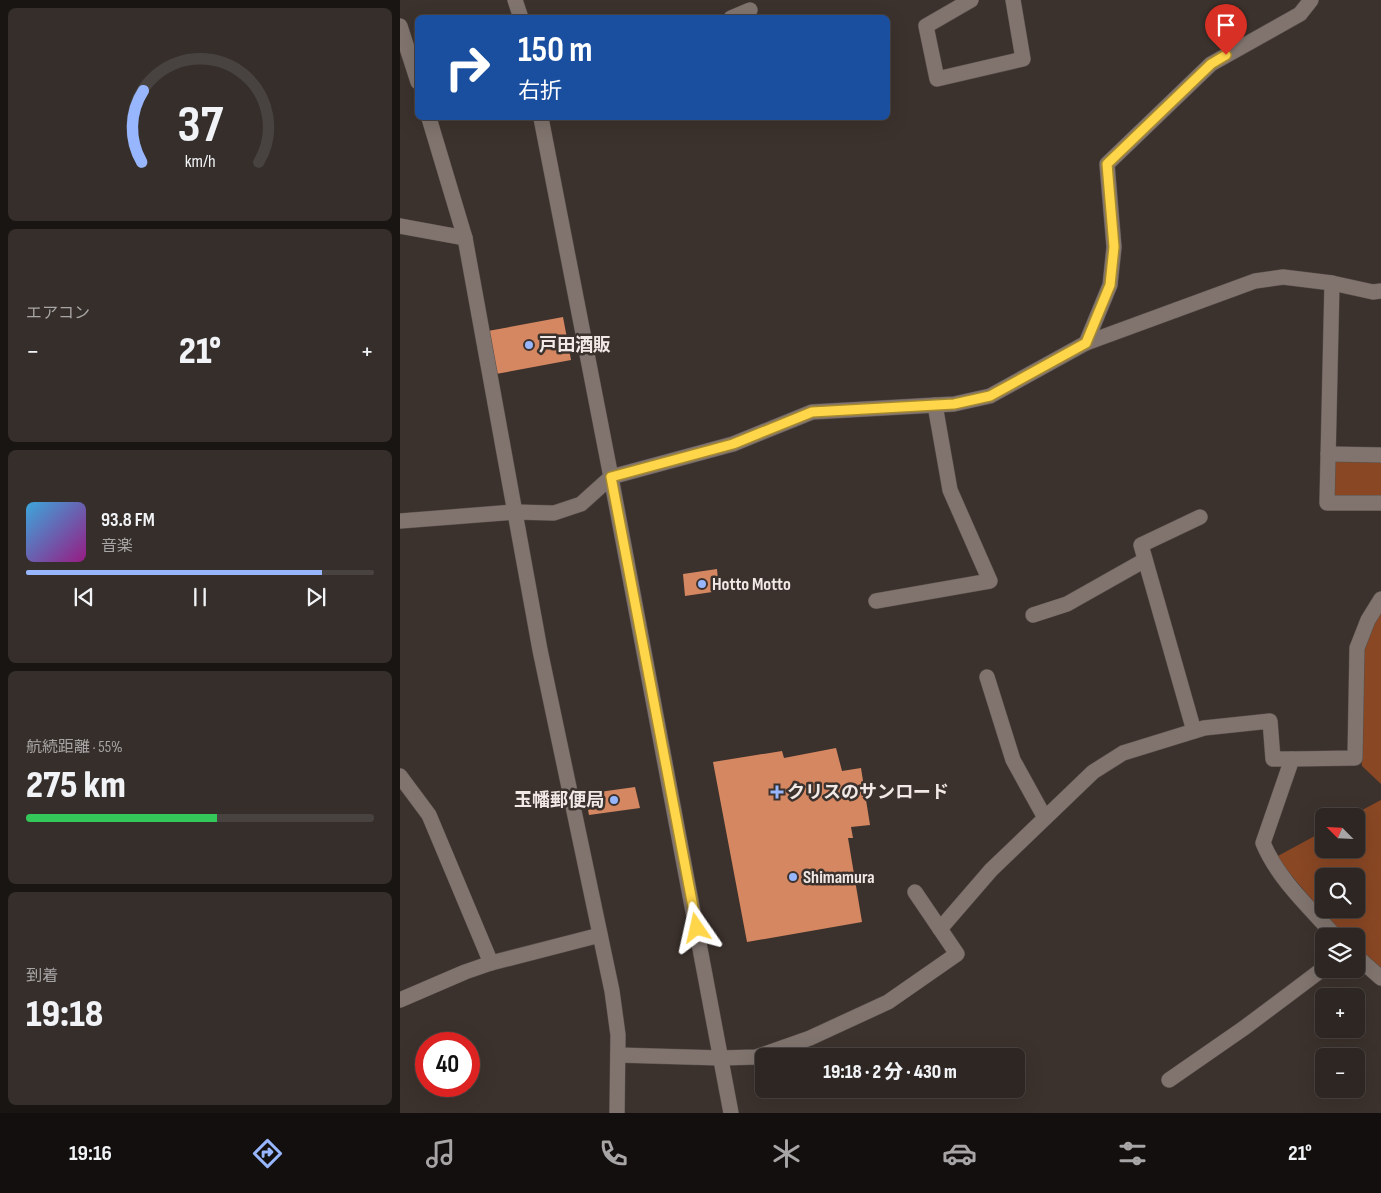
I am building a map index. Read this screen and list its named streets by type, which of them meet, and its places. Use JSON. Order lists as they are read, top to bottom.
{
  "places": {
    "other": [
      "戸田酒販",
      "Hotto Motto",
      "玉幡郵便局",
      "Shimamura"
    ],
    "health": ["クリスのサンロード"]
  },
  "north": "top left",
  "page": {
    "turn": ["150 m", "右折"],
    "tile": [
      "エアコン",
      ["航続距離 · 55%", "275 km"],
      ["到着", "19:18"]
    ],
    "heat": ["−", "21°", "+"],
    "song": ["93.8 FM", "音楽"],
    "map_buttons": ["+", "−"],
    "limit": "40",
    "trip": "19:18 · 2 分 · 430 m",
    "tabs": ["19:16", "21°"],
    "gauge": ["37", "km/h"]
  }
}
